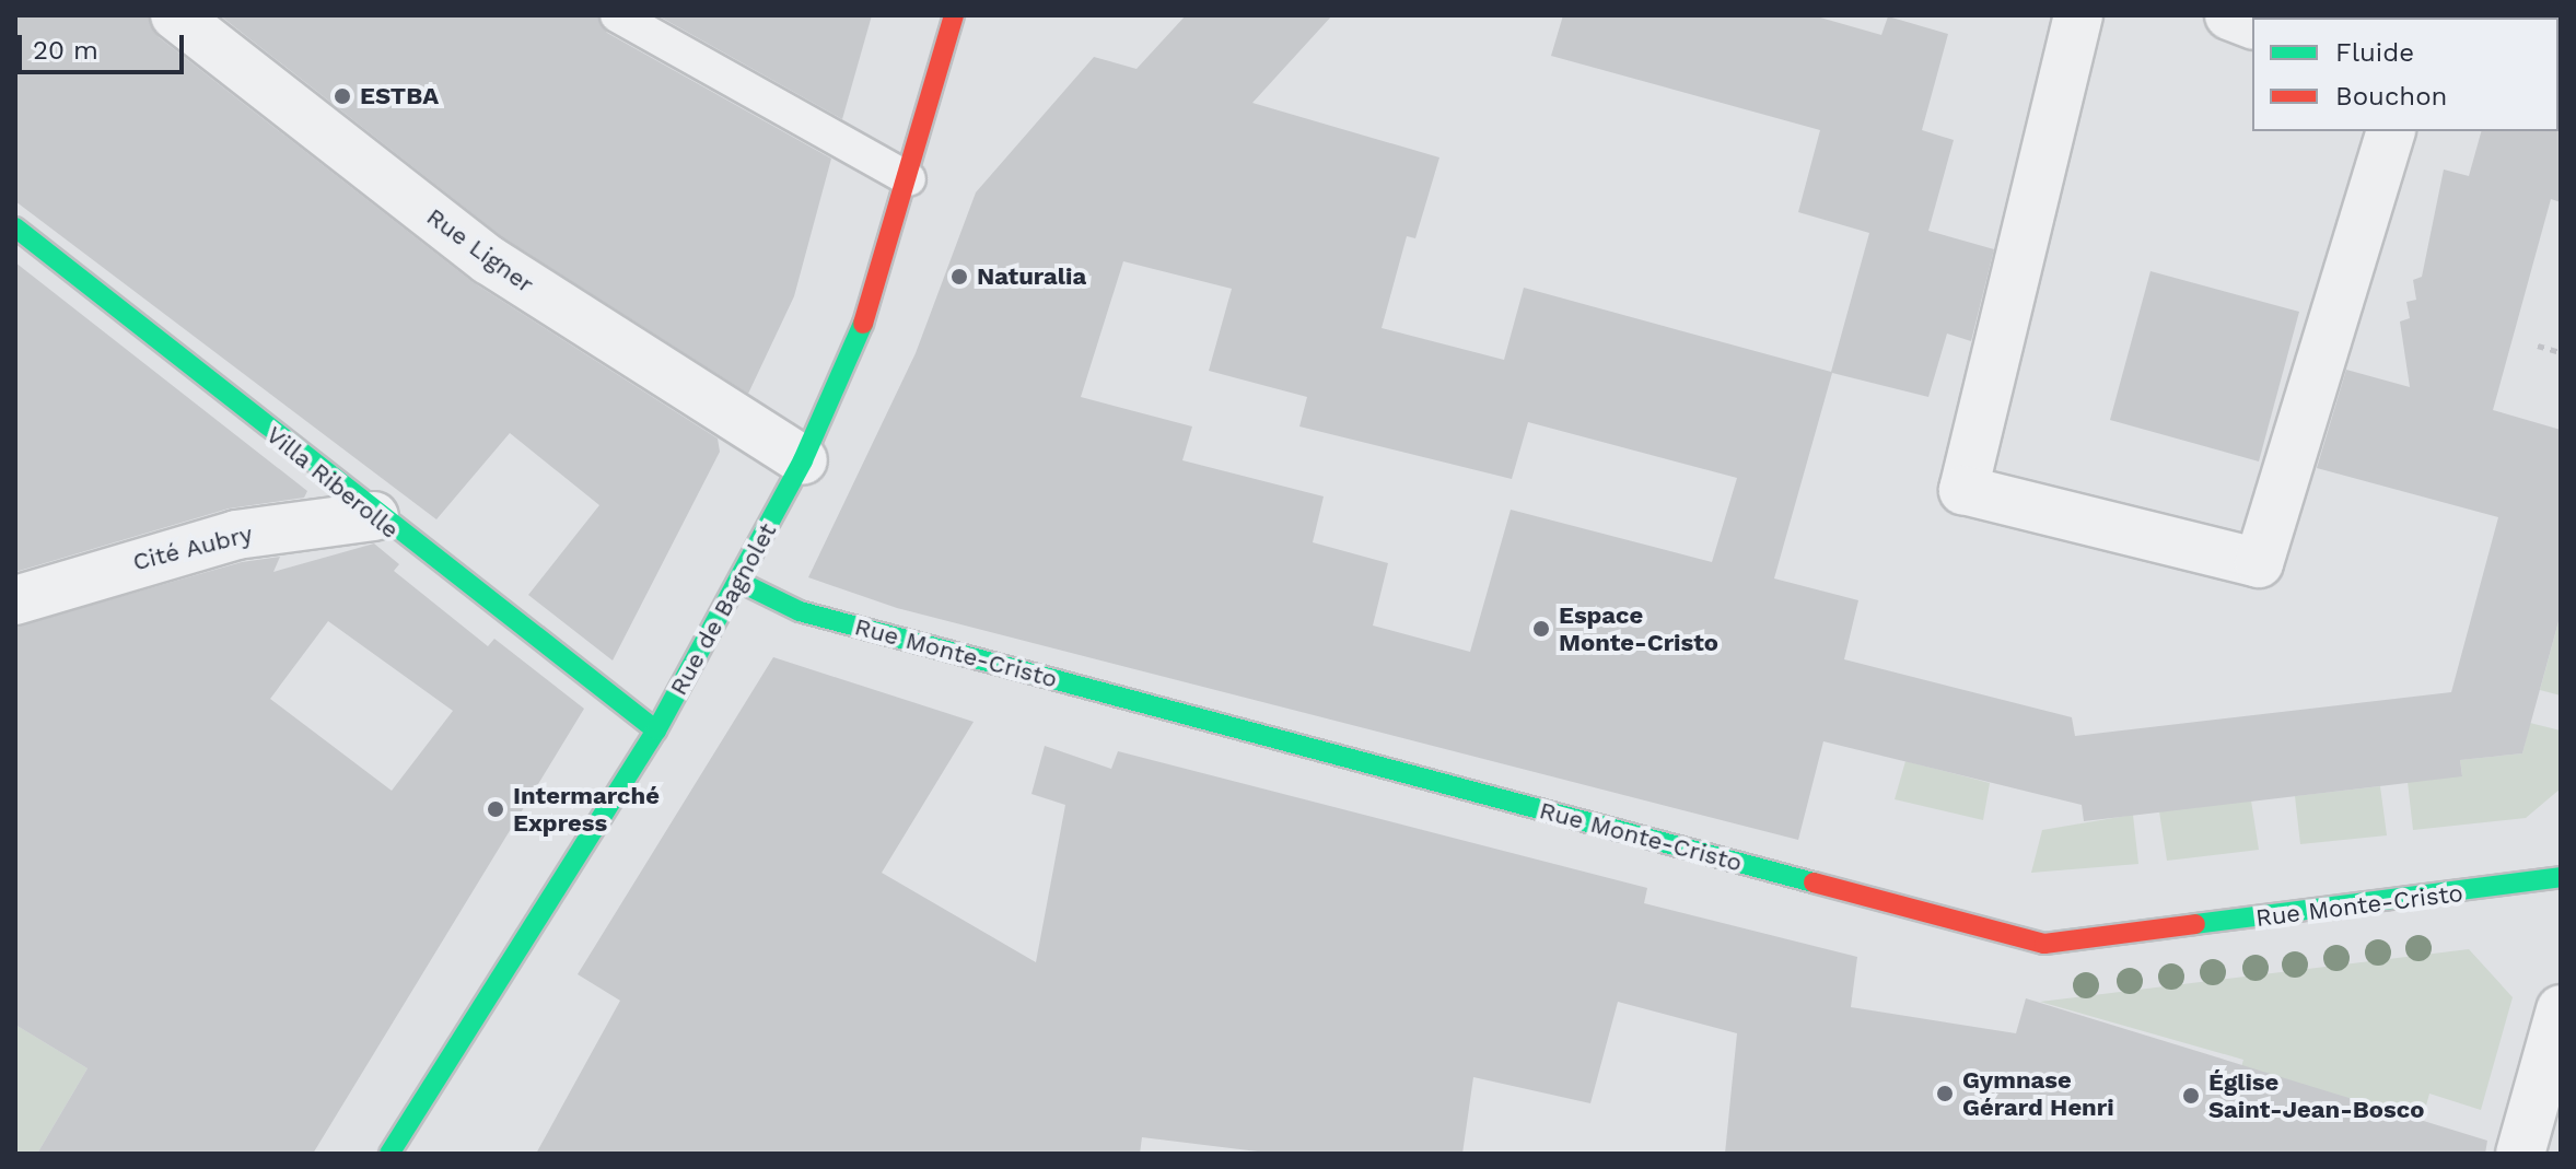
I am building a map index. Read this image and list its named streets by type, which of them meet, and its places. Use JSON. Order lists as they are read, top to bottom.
{
  "streets": {
    "street": [
      "Rue Ligner",
      "Villa Riberolle",
      "Cité Aubry",
      "Rue de Bagnolet",
      "Rue Monte-Cristo"
    ]
  },
  "crossings": [
    ["Rue Ligner", "Rue de Bagnolet"],
    ["Villa Riberolle", "Cité Aubry"],
    ["Villa Riberolle", "Rue de Bagnolet"],
    ["Rue de Bagnolet", "Rue Monte-Cristo"]
  ],
  "places": [
    "ESTBA",
    "Naturalia",
    "Espace Monte-Cristo",
    "Intermarché Express",
    "Gymnase Gérard Henri",
    "Église Saint-Jean-Bosco"
  ],
  "legend": ["Fluide", "Bouchon"],
  "scale_bar": "20 m"
}
